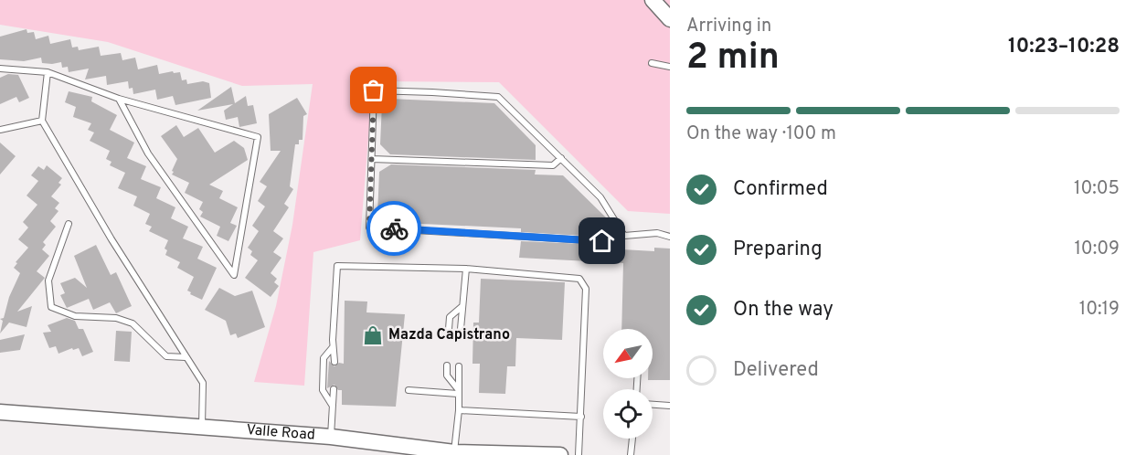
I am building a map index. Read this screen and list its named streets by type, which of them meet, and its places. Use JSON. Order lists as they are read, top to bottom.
{
  "streets": {
    "street": ["Valle Road"]
  },
  "places": {
    "shop": ["Mazda Capistrano"]
  },
  "north": "bottom left",
  "page": {
    "heading": ["2 min", "Arriving in", "10:23–10:28"],
    "bar": "On the way · 100 m",
    "list": [
      ["Confirmed", "10:05"],
      ["Preparing", "10:09"],
      ["On the way", "10:19"],
      "Delivered"
    ]
  }
}
